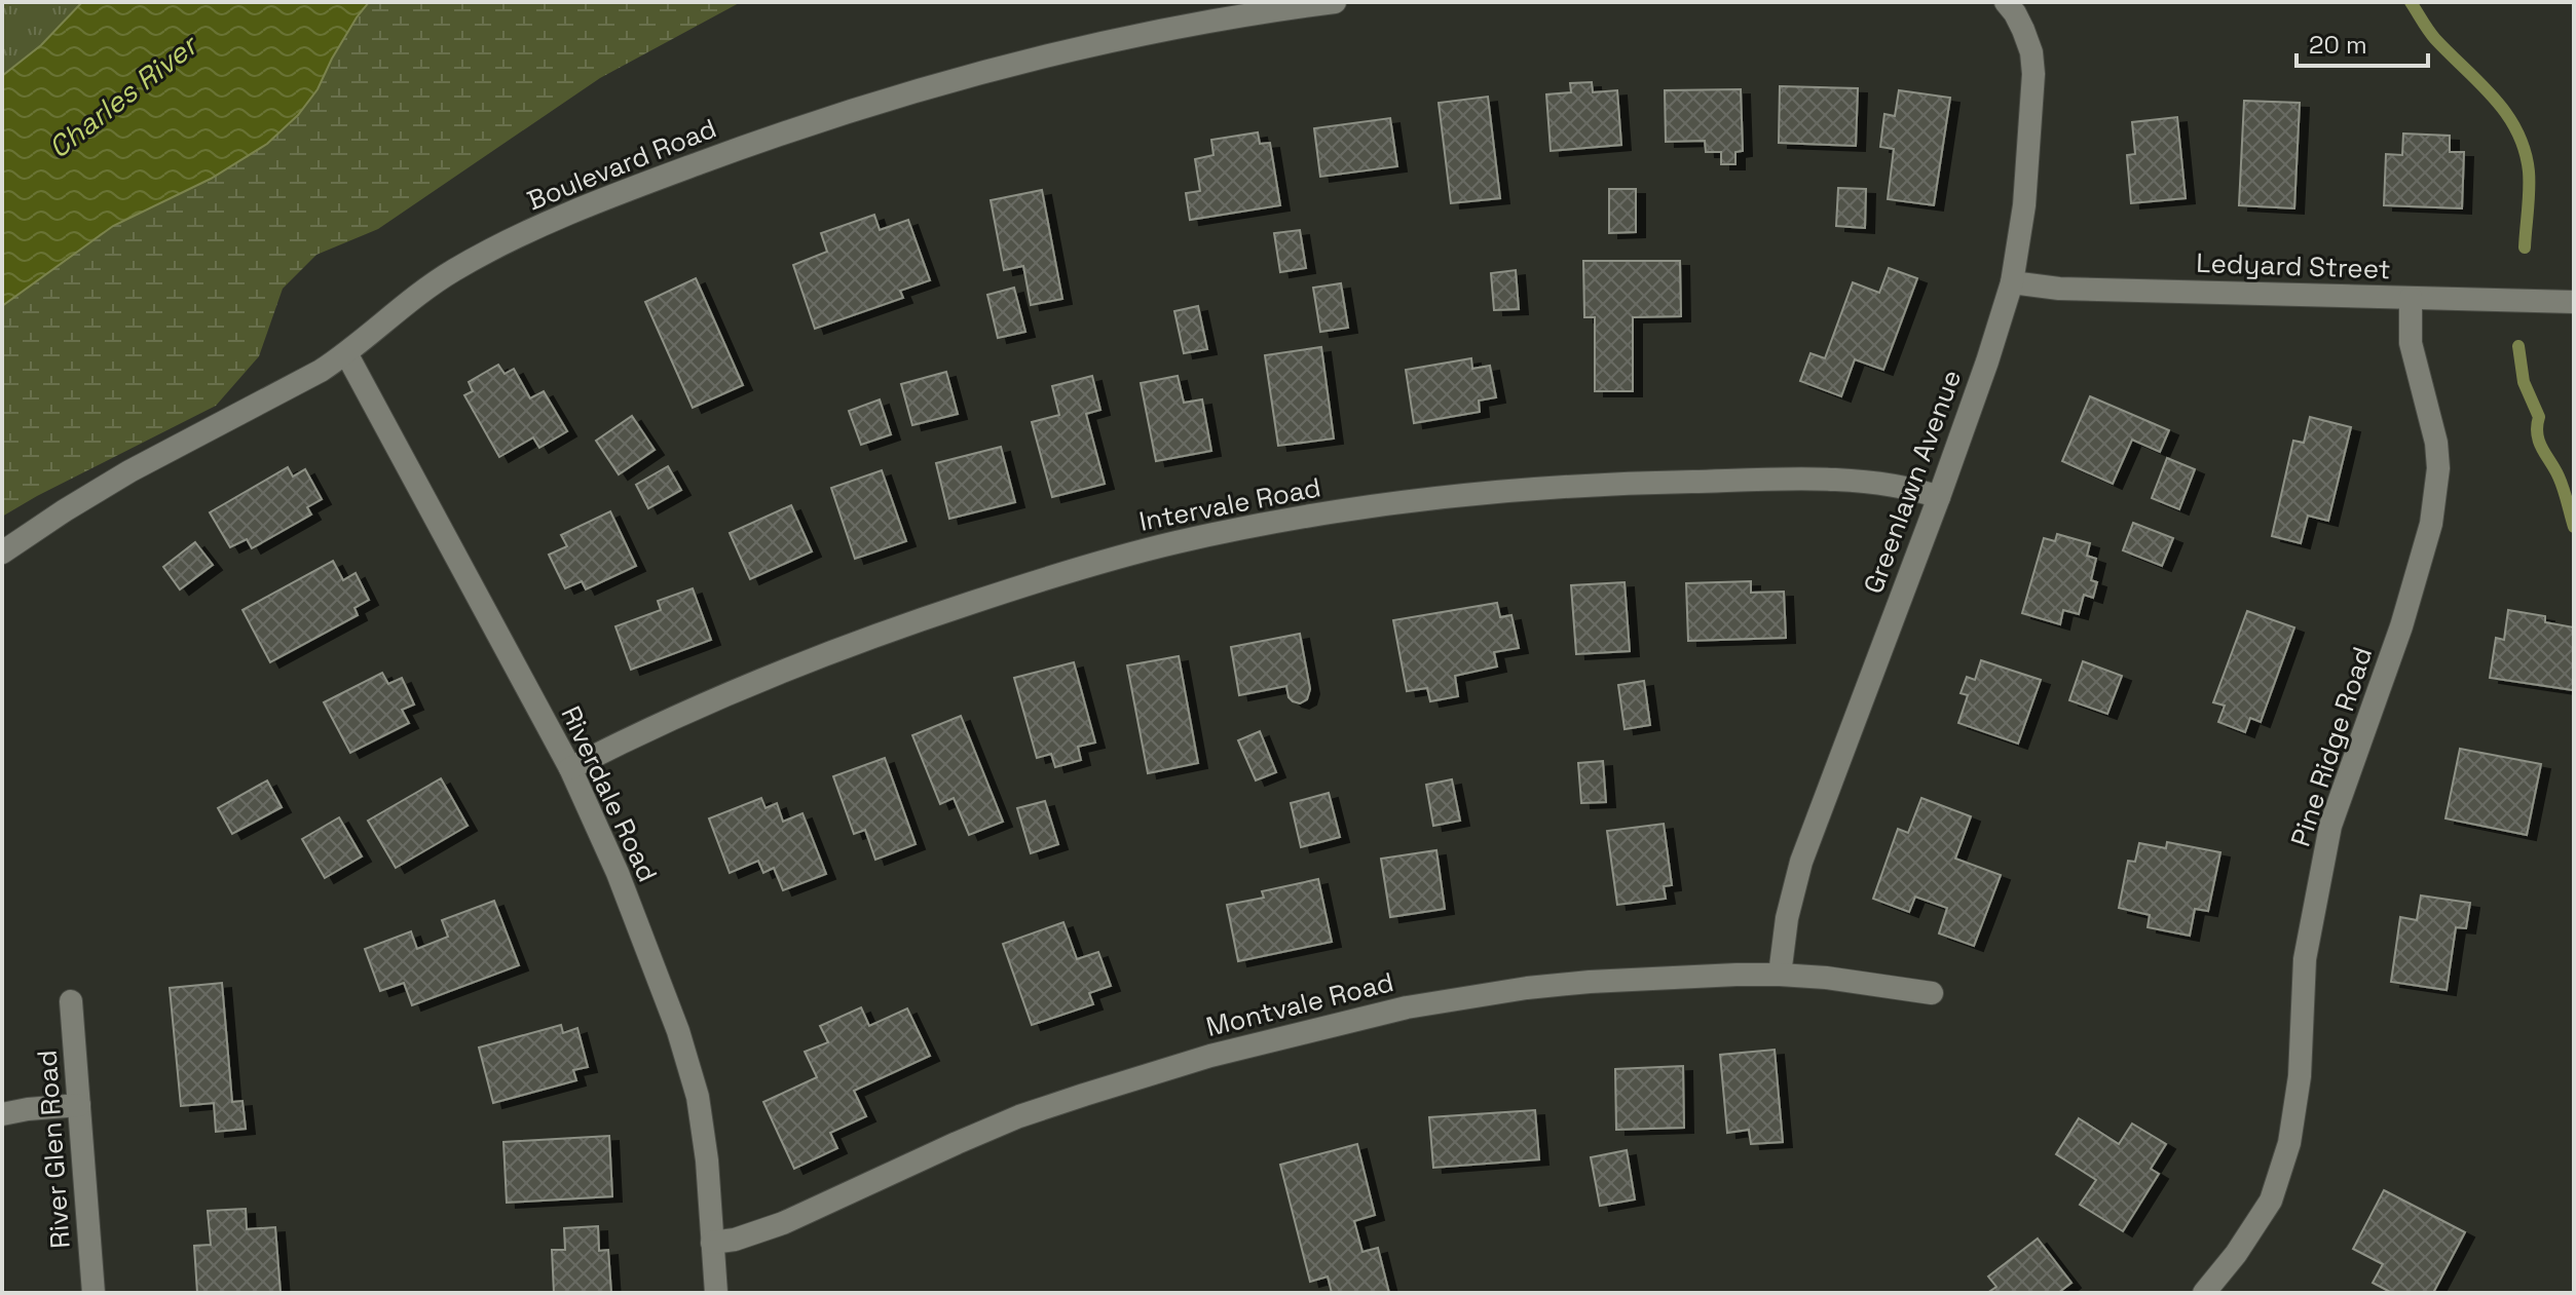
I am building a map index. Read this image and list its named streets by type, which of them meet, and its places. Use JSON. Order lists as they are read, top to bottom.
{
  "streets": {
    "street": [
      "Boulevard Road",
      "Ledyard Street",
      "Greenlawn Avenue",
      "Intervale Road",
      "Pine Ridge Road",
      "Riverdale Road",
      "Montvale Road",
      "River Glen Road"
    ]
  },
  "crossings": [
    ["Boulevard Road", "Riverdale Road"],
    ["Ledyard Street", "Greenlawn Avenue"],
    ["Ledyard Street", "Pine Ridge Road"],
    ["Greenlawn Avenue", "Intervale Road"],
    ["Greenlawn Avenue", "Montvale Road"],
    ["Intervale Road", "Riverdale Road"],
    ["Riverdale Road", "Montvale Road"]
  ],
  "water": ["Charles River"],
  "scale_bar": "20 m"
}
